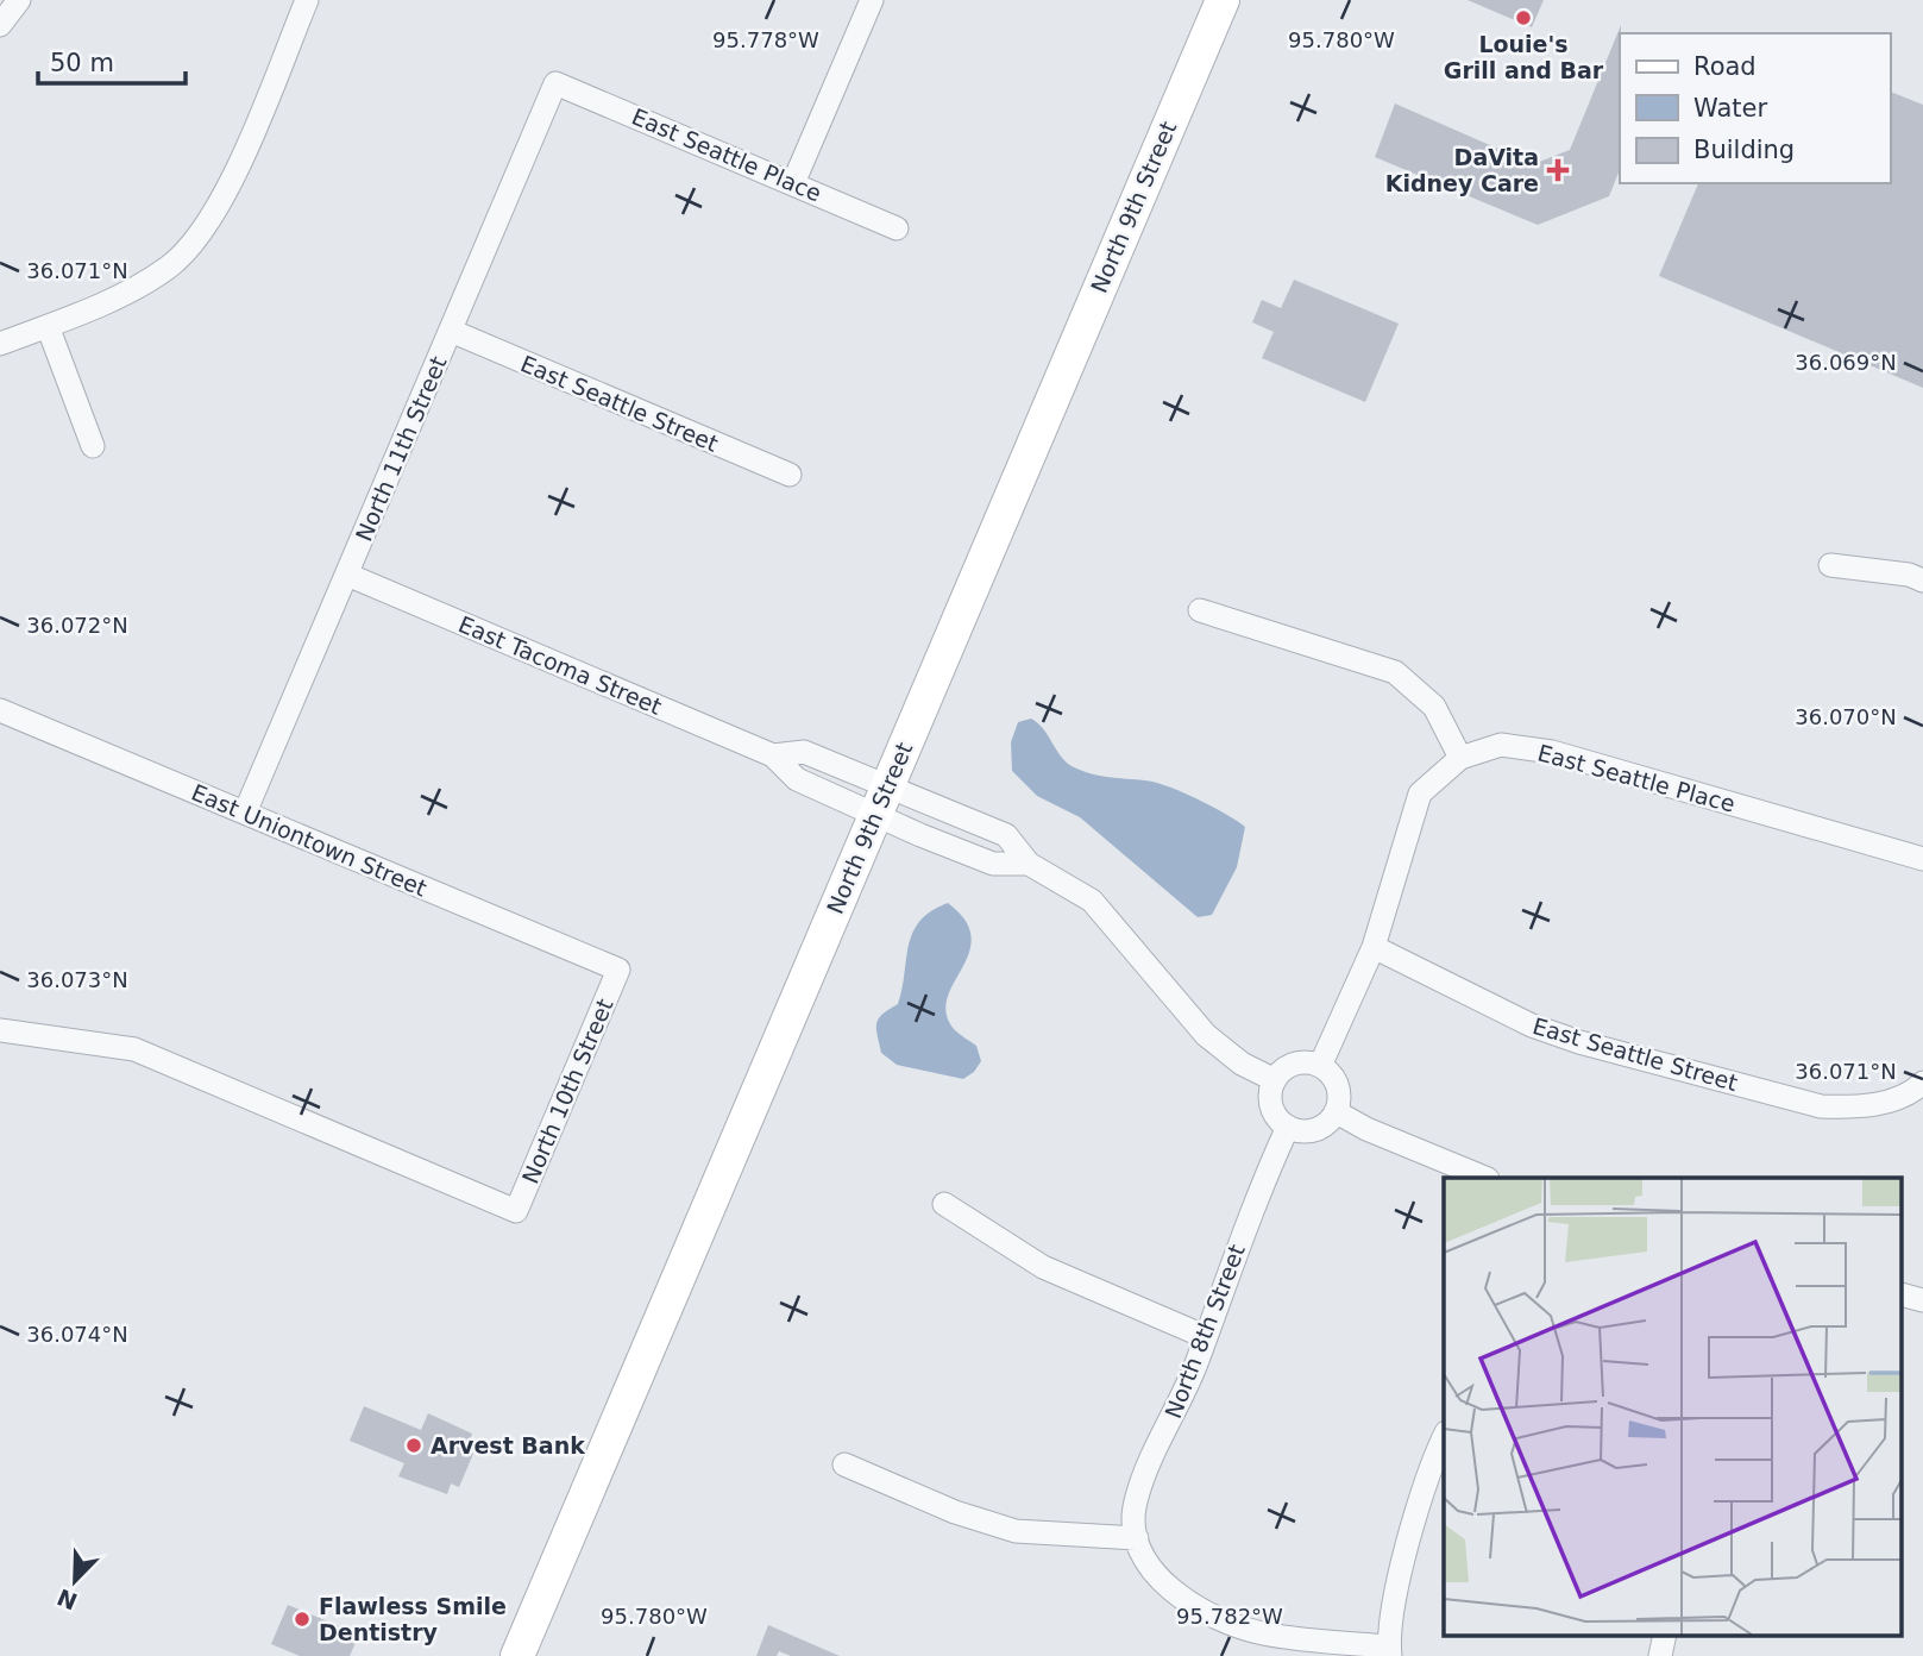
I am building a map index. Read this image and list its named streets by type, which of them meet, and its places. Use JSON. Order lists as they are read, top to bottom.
{
  "streets": {
    "main road": ["North 9th Street"],
    "street": [
      "East Seattle Place",
      "East Seattle Street",
      "North 11th Street",
      "East Tacoma Street",
      "East Uniontown Street",
      "North 10th Street",
      "North 8th Street"
    ]
  },
  "crossings": [
    ["East Seattle Place", "North 11th Street"],
    ["North 9th Street", "East Tacoma Street"],
    ["East Seattle Street", "North 11th Street"],
    ["North 11th Street", "East Tacoma Street"],
    ["North 11th Street", "East Uniontown Street"],
    ["East Tacoma Street", "North 8th Street"],
    ["East Uniontown Street", "North 10th Street"]
  ],
  "places": {
    "other": ["Louie's Grill and Bar", "Arvest Bank", "Flawless Smile Dentistry"],
    "health": ["DaVita Kidney Care"]
  },
  "legend": ["Road", "Water", "Building"],
  "scale_bar": "50 m",
  "north": "bottom left",
  "coordinates": [
    "95.778°W",
    "95.780°W",
    "36.071°N",
    "36.069°N",
    "36.072°N",
    "36.070°N",
    "36.073°N",
    "36.074°N",
    "95.782°W"
  ]
}
